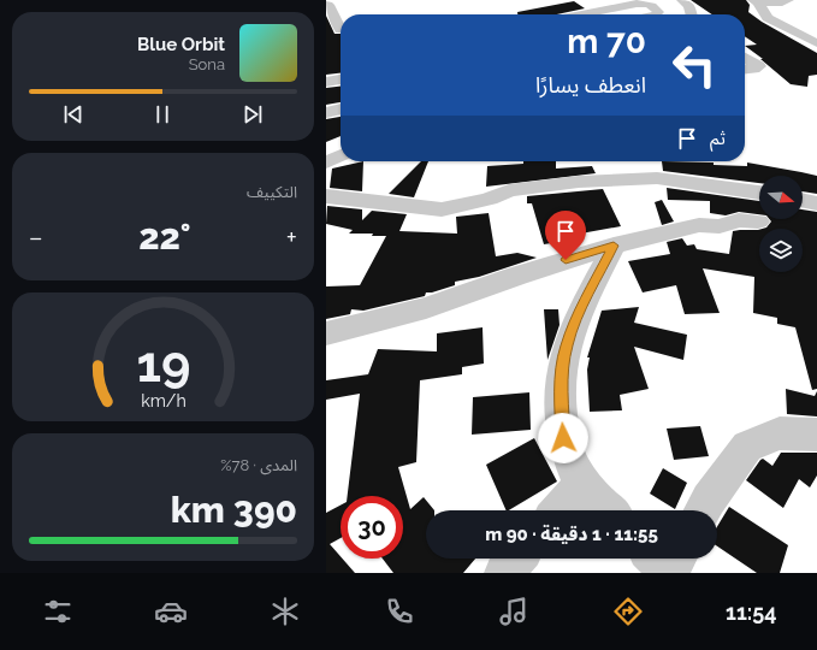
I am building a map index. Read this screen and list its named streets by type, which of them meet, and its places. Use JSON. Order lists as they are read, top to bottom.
{
  "north": "right",
  "page": {
    "turn": ["70 m", "انعطف يسارًا"],
    "song": ["Blue Orbit", "Sona"],
    "then": "ثم",
    "tile": [
      "التكييف",
      ["المدى · 78%", "390 km"]
    ],
    "heat": ["−", "22°", "+"],
    "limit": "30",
    "trip": "11:55 · 1 دقيقة · 90 m",
    "tabs": "11:54",
    "gauge": ["19", "km/h"]
  }
}
